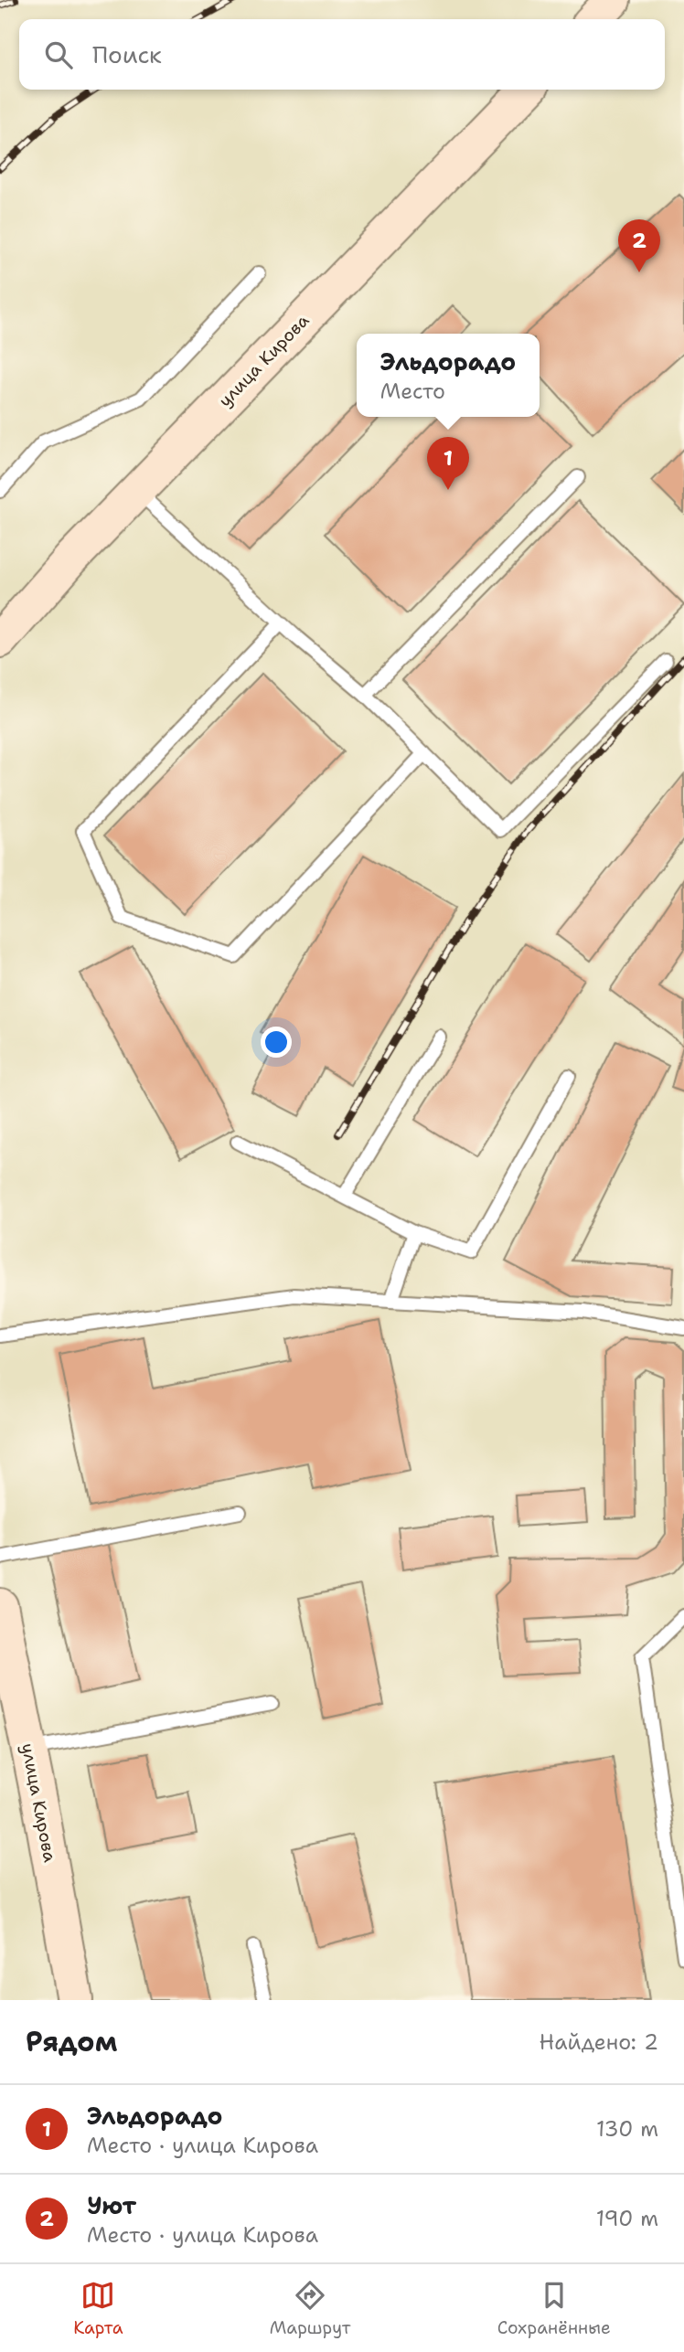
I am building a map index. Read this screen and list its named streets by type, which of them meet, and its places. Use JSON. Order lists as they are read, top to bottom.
{
  "streets": {
    "main road": ["улица Кирова"]
  },
  "page": {
    "search": "Поиск",
    "pins": ["2", "1"],
    "popup": ["Эльдорадо", "Место"],
    "heading": ["Рядом", "Найдено: 2"],
    "list": [
      {
        "mark": "1",
        "name": "Эльдорадо",
        "note": "Место · улица Кирова",
        "value": "130 m"
      },
      {
        "mark": "2",
        "name": "Уют",
        "note": "Место · улица Кирова",
        "value": "190 m"
      }
    ],
    "nav": ["Карта", "Маршрут", "Сохранённые"]
  }
}
